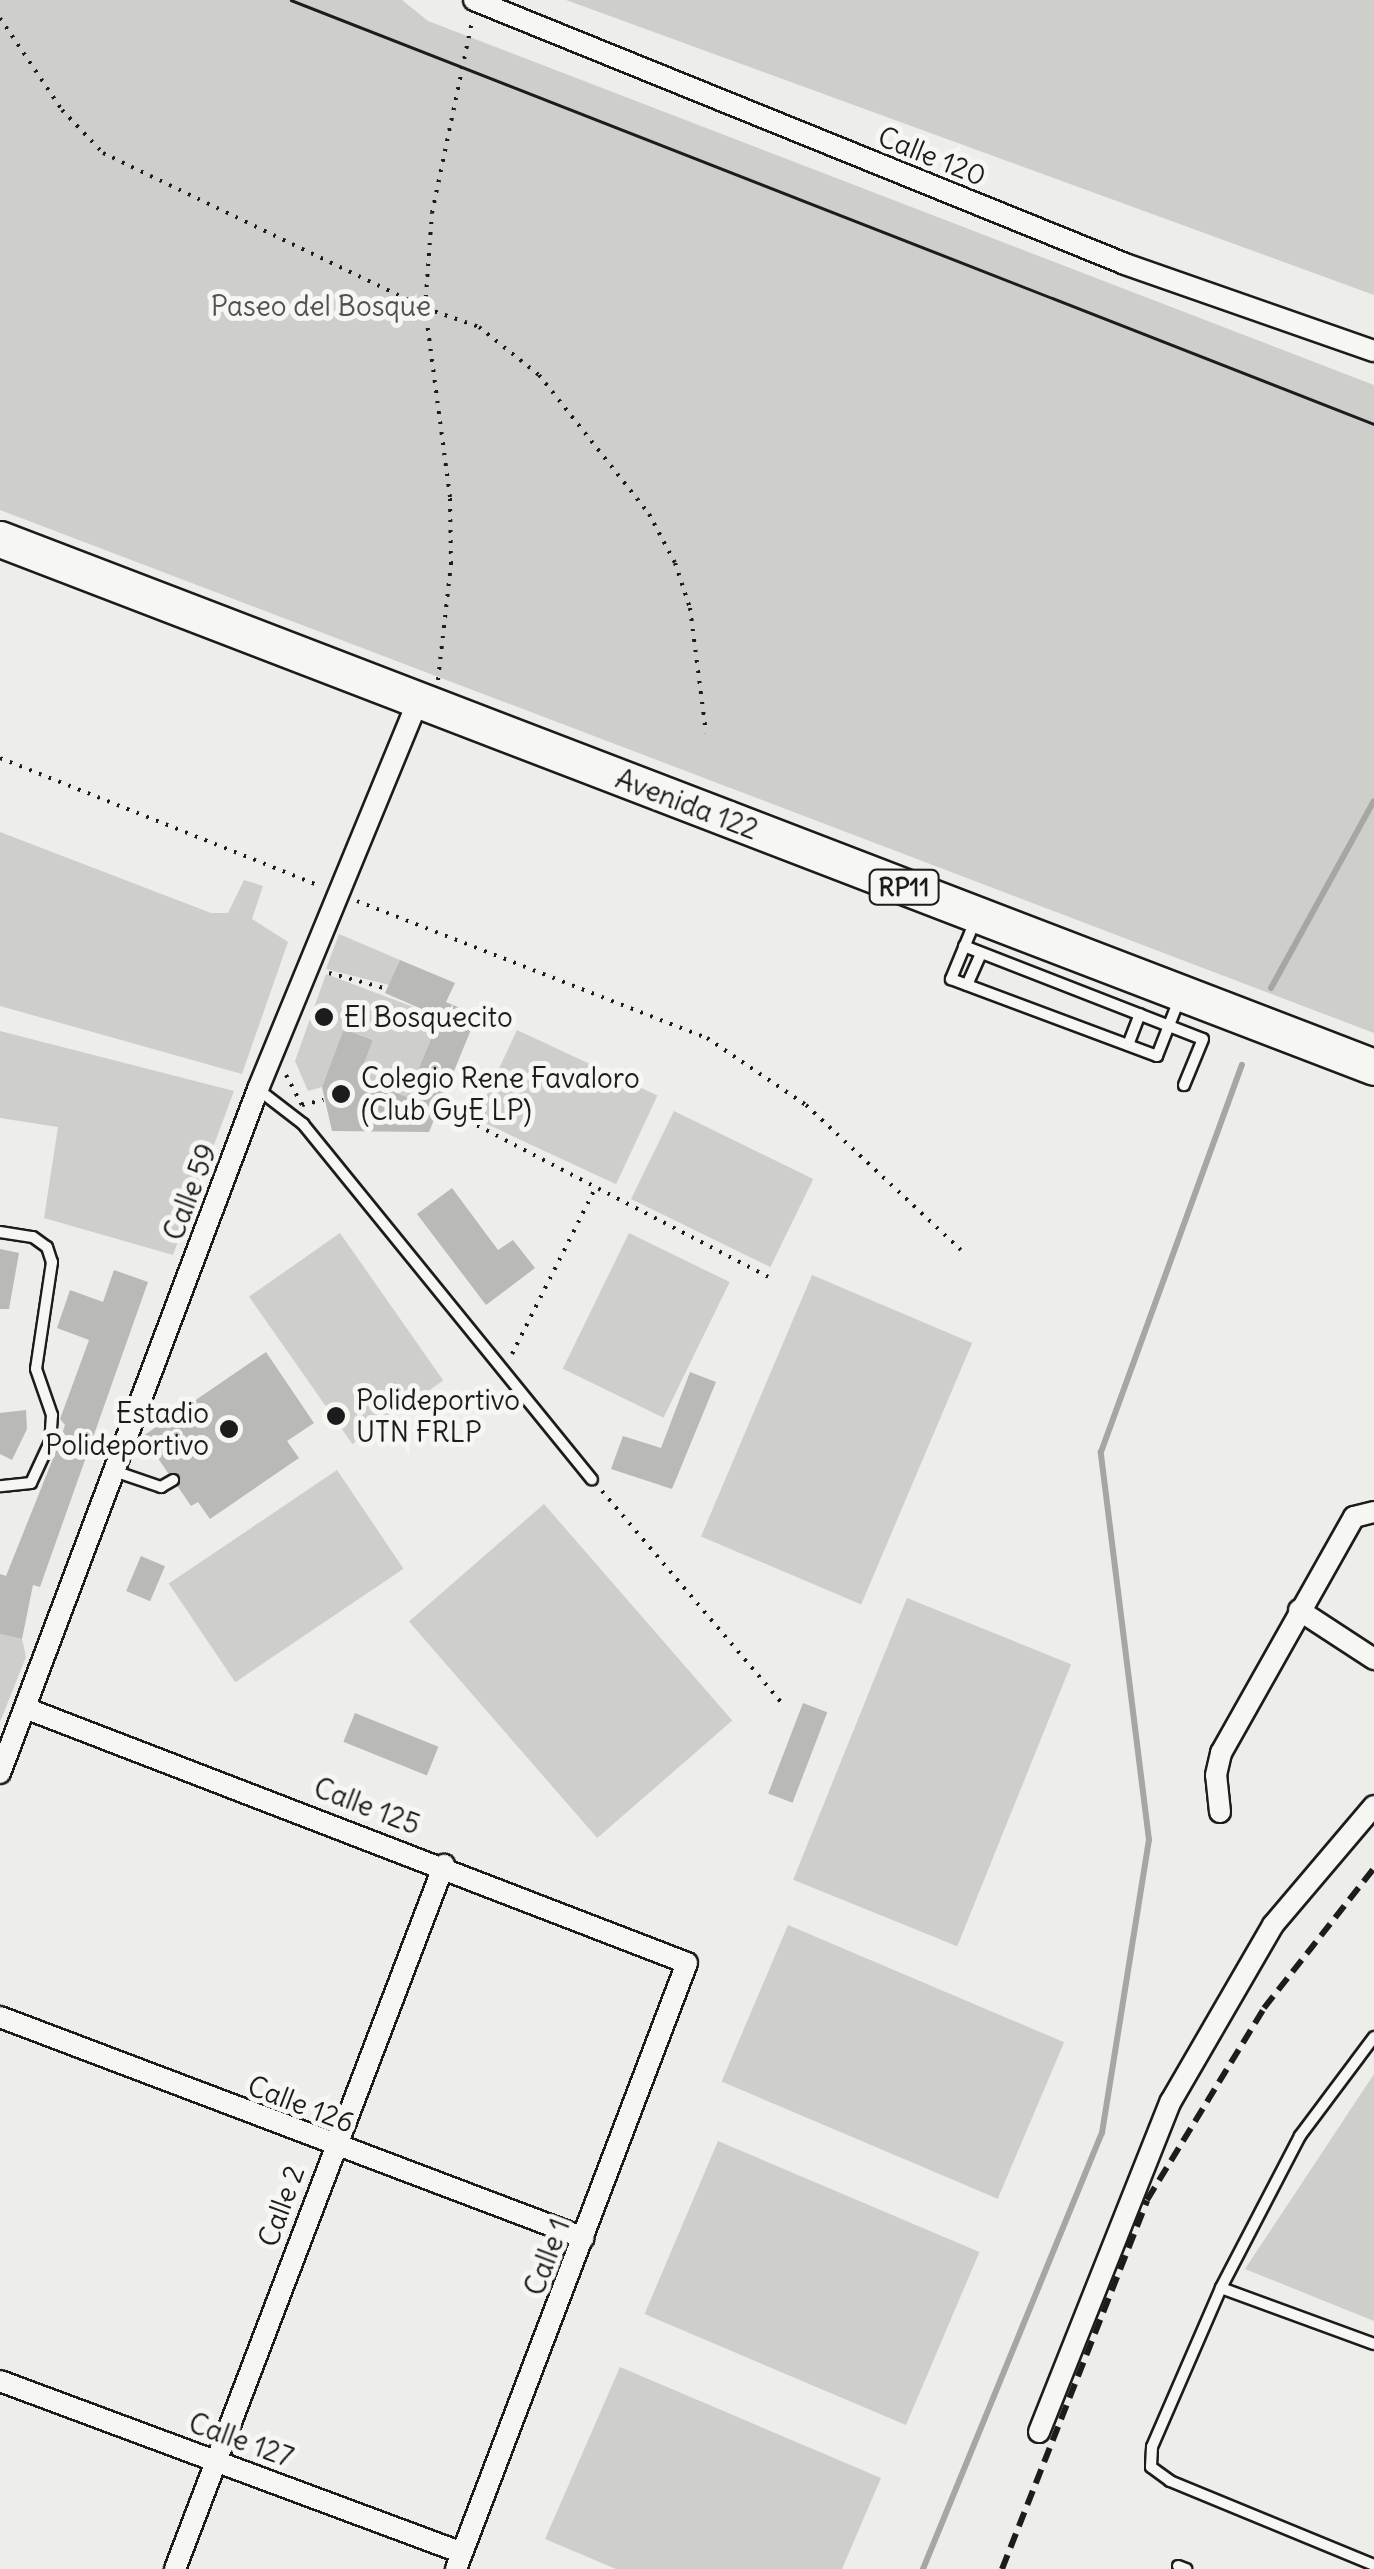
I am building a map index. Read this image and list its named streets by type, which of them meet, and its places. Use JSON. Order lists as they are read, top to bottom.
{
  "streets": {
    "highway": ["Avenida 122", "RP11"],
    "street": [
      "Calle 120",
      "Calle 59",
      "Calle 125",
      "Calle 126",
      "Calle 2",
      "Calle 1",
      "Calle 127"
    ]
  },
  "crossings": [
    ["Avenida 122", "Calle 59"],
    ["Calle 59", "Calle 125"],
    ["Calle 125", "Calle 2"],
    ["Calle 125", "Calle 1"],
    ["Calle 126", "Calle 2"],
    ["Calle 126", "Calle 1"],
    ["Calle 2", "Calle 127"],
    ["Calle 1", "Calle 127"]
  ],
  "parks": ["Paseo del Bosque"],
  "places": [
    "El Bosquecito",
    "Colegio Rene Favaloro (Club GyE LP)",
    "Polideportivo UTN FRLP",
    "Estadio Polideportivo"
  ]
}
